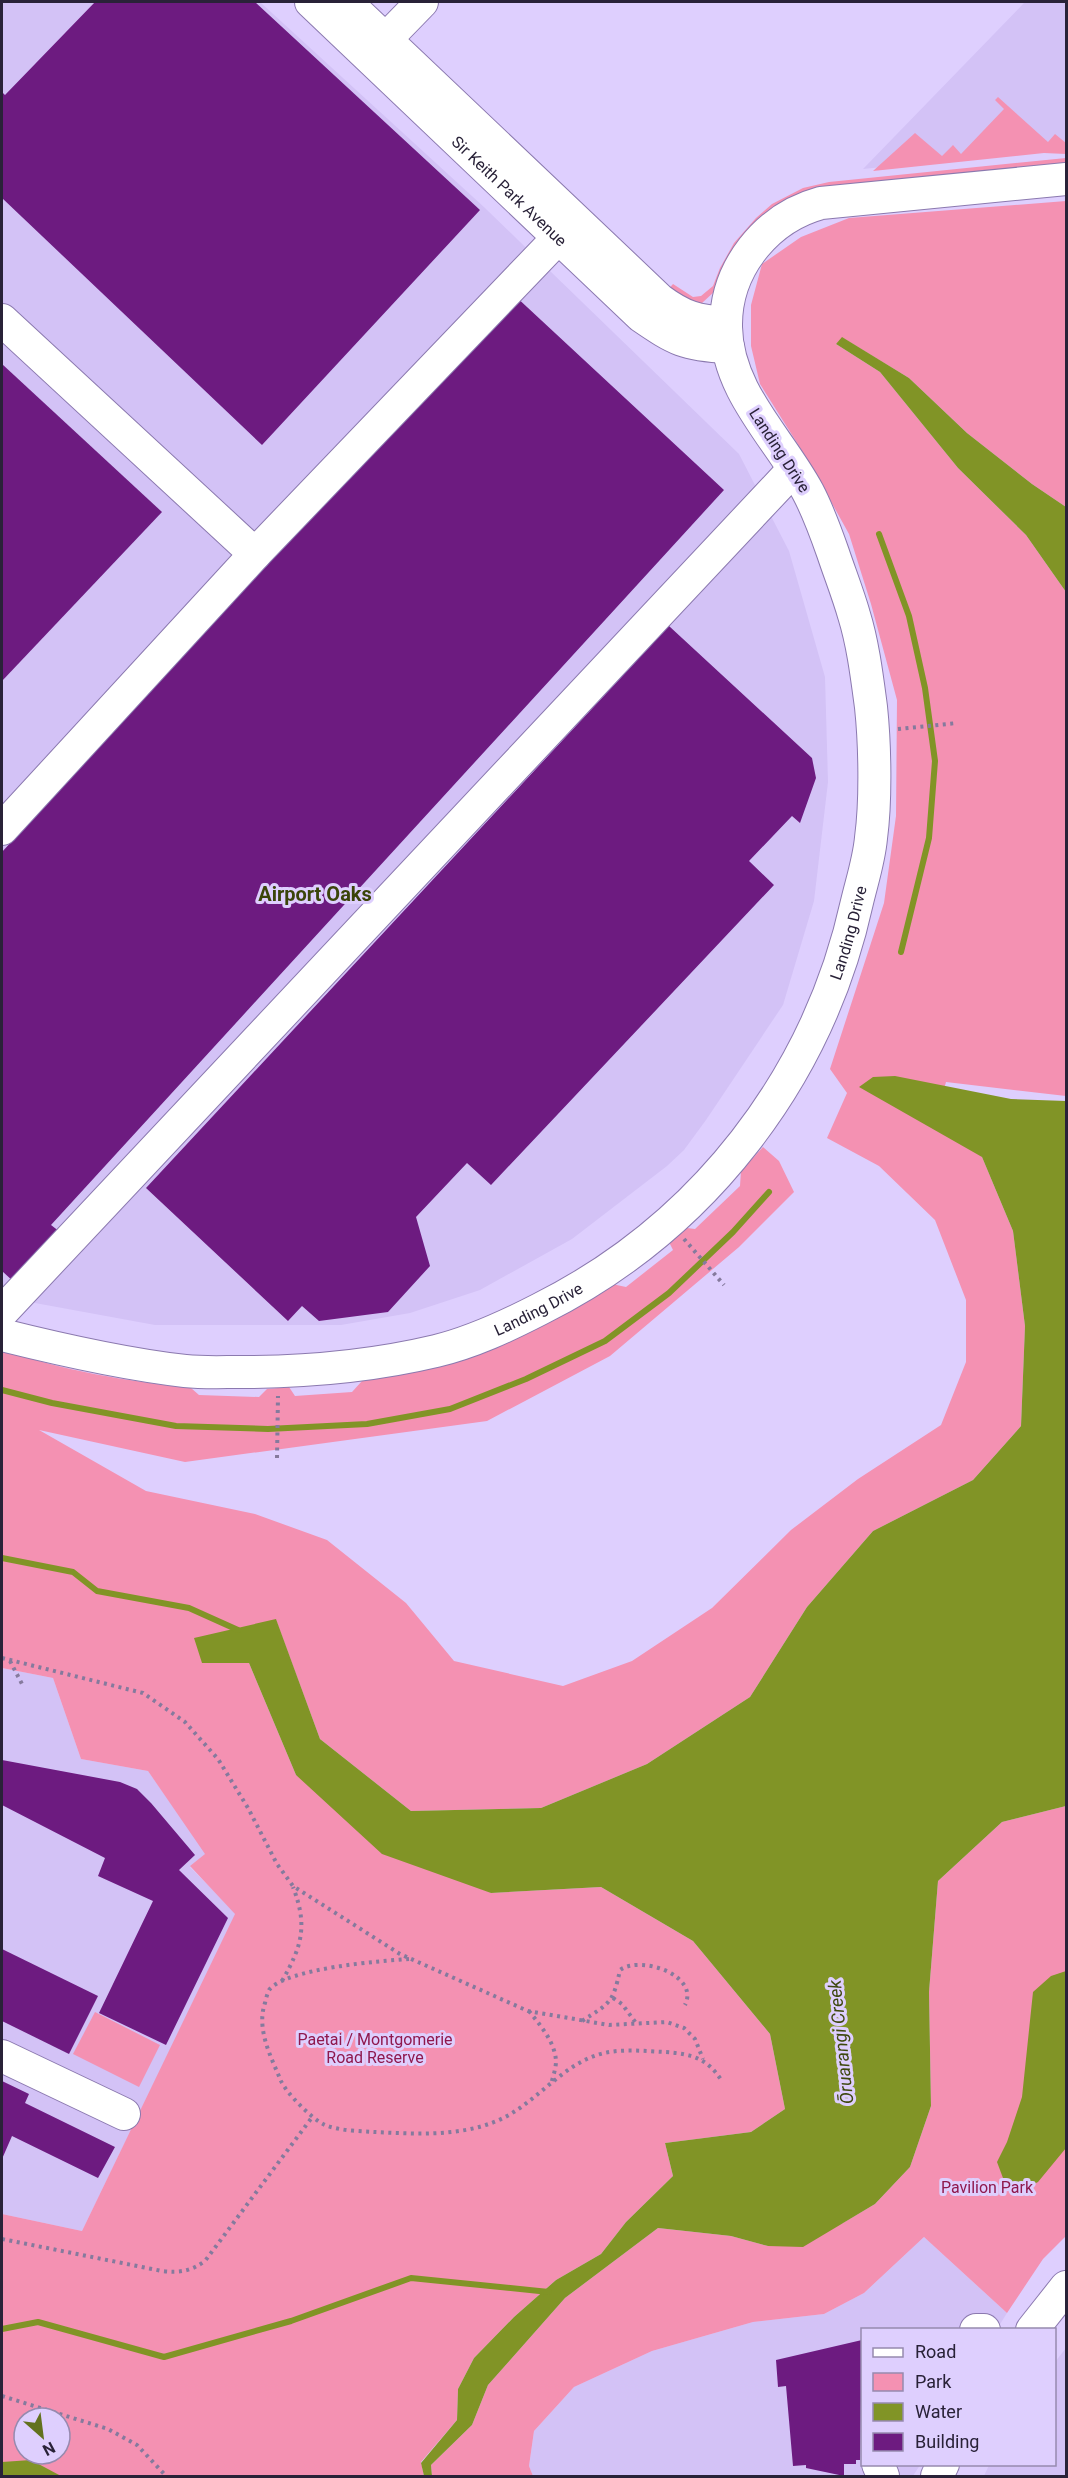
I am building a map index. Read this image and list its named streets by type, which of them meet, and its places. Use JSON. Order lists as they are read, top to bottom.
{
  "streets": {
    "street": ["Sir Keith Park Avenue", "Landing Drive"]
  },
  "crossings": [
    ["Sir Keith Park Avenue", "Landing Drive"]
  ],
  "districts": ["Airport Oaks"],
  "water": ["Ōruarangi Creek"],
  "parks": ["Paetai / Montgomerie Road Reserve", "Pavilion Park"],
  "legend": [
    "Road",
    "Park",
    "Water",
    "Building"
  ],
  "north": "bottom right"
}
